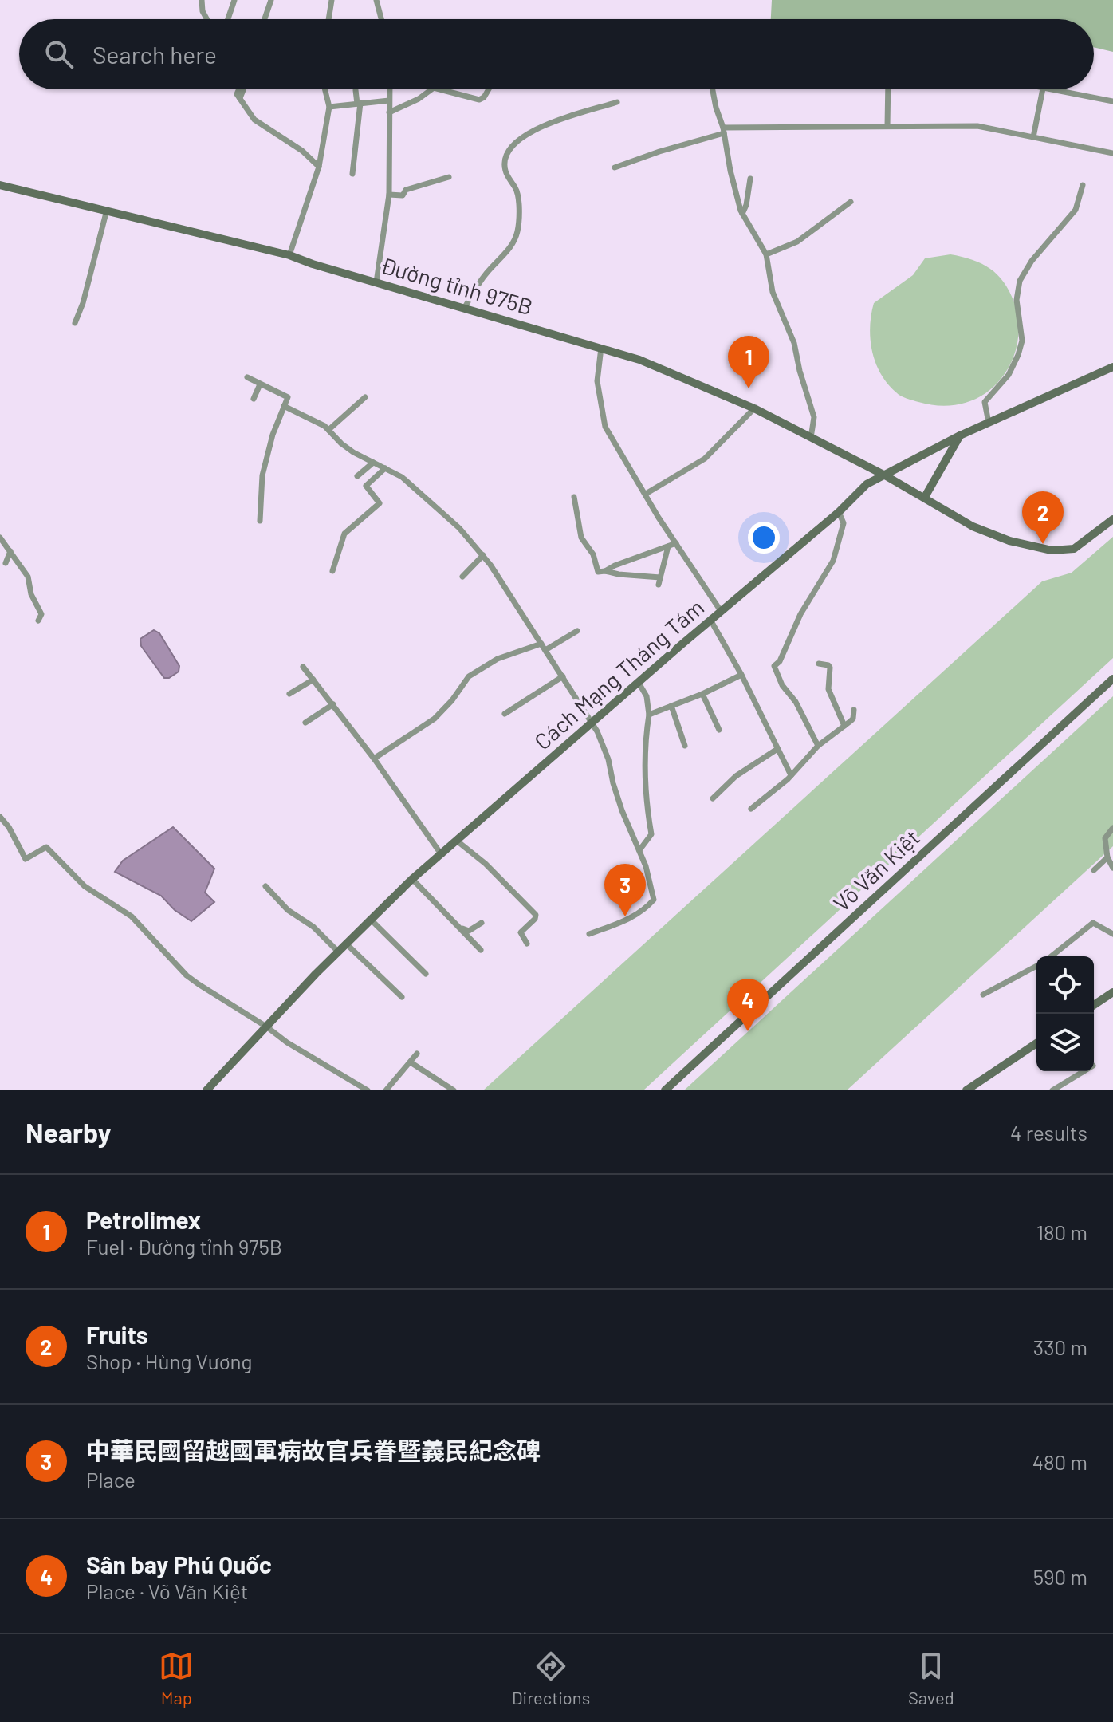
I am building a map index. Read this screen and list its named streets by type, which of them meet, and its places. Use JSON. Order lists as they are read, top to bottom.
{
  "streets": {
    "street": ["Đường tỉnh 975B", "Cách Mạng Tháng Tám", "Võ Văn Kiệt"]
  },
  "crossings": [
    ["Đường tỉnh 975B", "Cách Mạng Tháng Tám"]
  ],
  "page": {
    "search": "Search here",
    "pins": [
      "1",
      "2",
      "3",
      "4"
    ],
    "heading": ["Nearby", "4 results"],
    "list": [
      {
        "mark": "1",
        "name": "Petrolimex",
        "note": "Fuel · Đường tỉnh 975B",
        "value": "180 m"
      },
      {
        "mark": "2",
        "name": "Fruits",
        "note": "Shop · Hùng Vương",
        "value": "330 m"
      },
      {
        "mark": "3",
        "name": "中華民國留越國軍病故官兵眷暨義民紀念碑",
        "note": "Place",
        "value": "480 m"
      },
      {
        "mark": "4",
        "name": "Sân bay Phú Quốc",
        "note": "Place · Võ Văn Kiệt",
        "value": "590 m"
      }
    ],
    "nav": ["Map", "Directions", "Saved"]
  }
}
